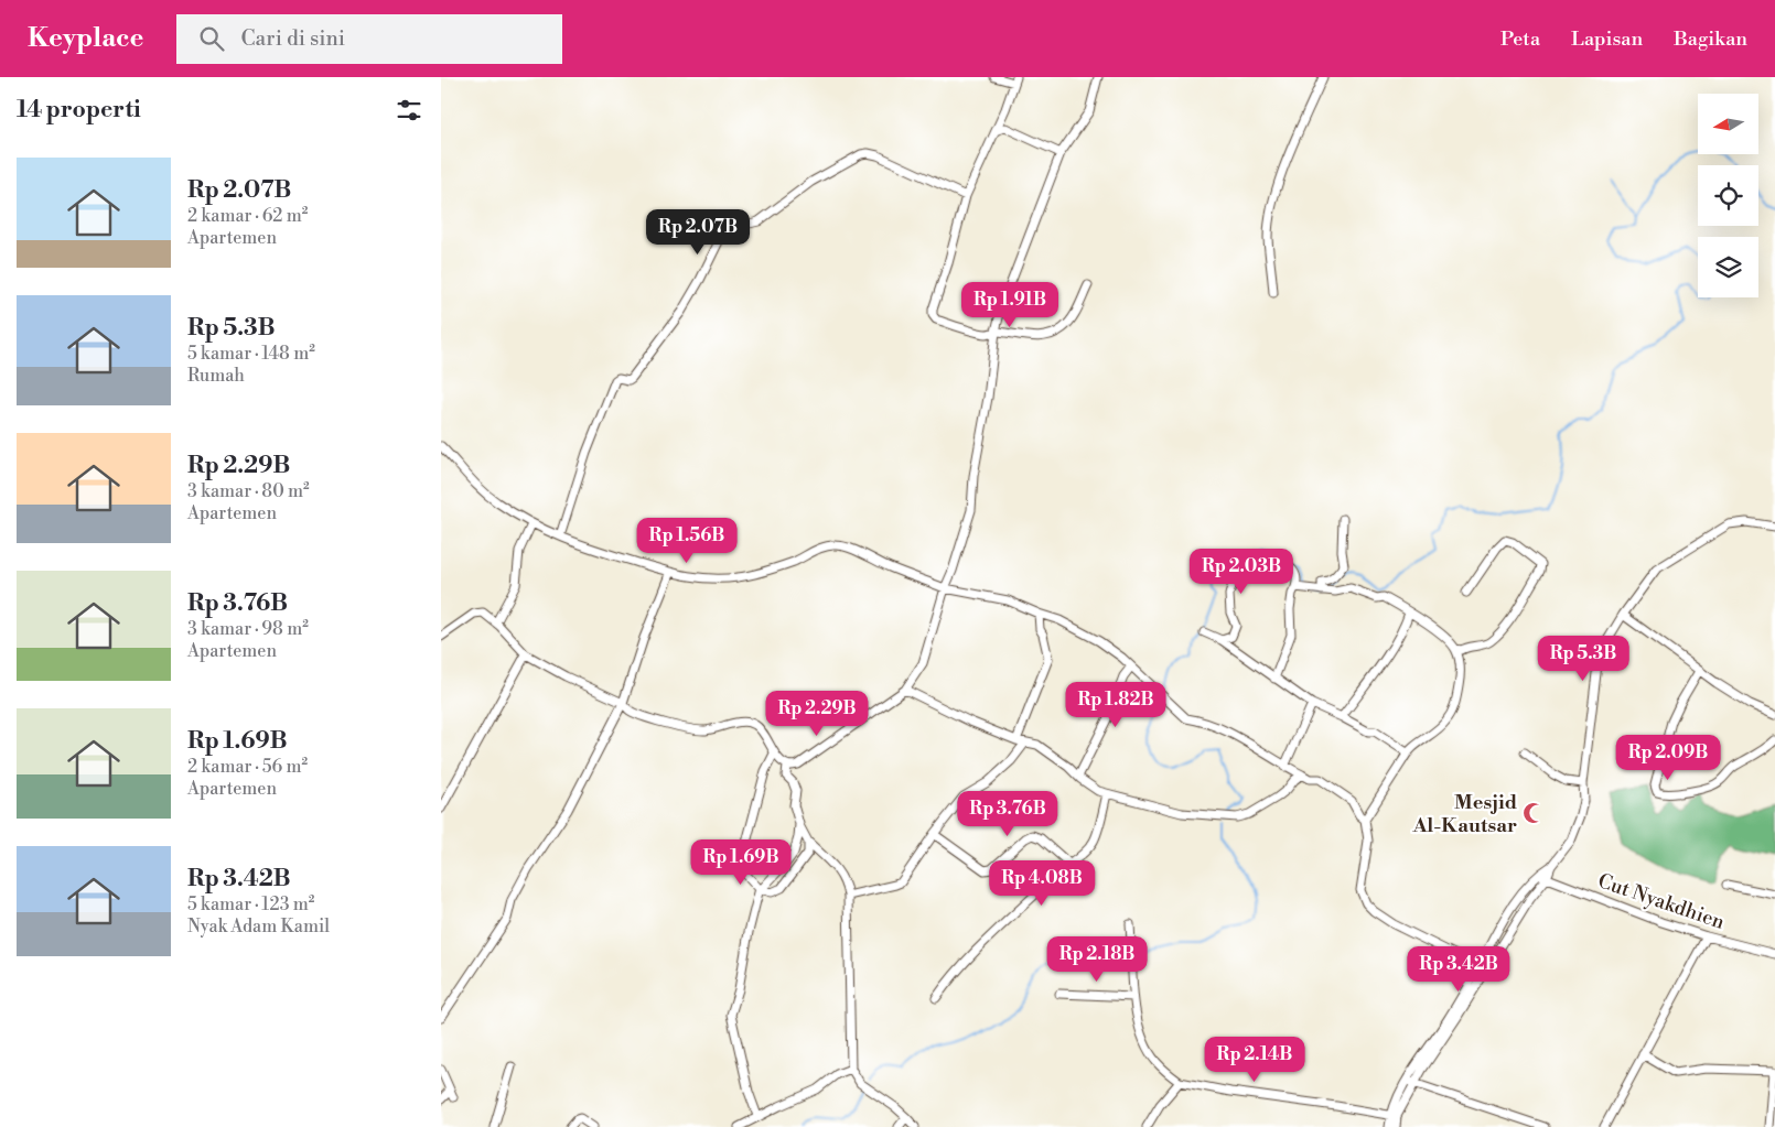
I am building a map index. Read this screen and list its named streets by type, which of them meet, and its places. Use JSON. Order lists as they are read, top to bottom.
{
  "streets": {
    "street": ["Cut Nyakdhien"]
  },
  "places": {
    "mosque": ["Mesjid Al-Kautsar"]
  },
  "north": "left",
  "page": {
    "header": "Keyplace",
    "search": "Cari di sini",
    "nav": ["Peta", "Lapisan", "Bagikan"],
    "heading": "14 properti",
    "list": [
      {
        "name": "Rp 2.07B",
        "note": "2 kamar · 62 m² · Apartemen"
      },
      {
        "name": "Rp 5.3B",
        "note": "5 kamar · 148 m² · Rumah"
      },
      {
        "name": "Rp 2.29B",
        "note": "3 kamar · 80 m² · Apartemen"
      },
      {
        "name": "Rp 3.76B",
        "note": "3 kamar · 98 m² · Apartemen"
      },
      {
        "name": "Rp 1.69B",
        "note": "2 kamar · 56 m² · Apartemen"
      },
      {
        "name": "Rp 3.42B",
        "note": "5 kamar · 123 m² · Nyak Adam Kamil"
      }
    ],
    "price": [
      "Rp 2.07B",
      "Rp 1.91B",
      "Rp 1.56B",
      "Rp 2.03B",
      "Rp 5.3B",
      "Rp 1.82B",
      "Rp 2.29B",
      "Rp 2.09B",
      "Rp 3.76B",
      "Rp 1.69B",
      "Rp 4.08B",
      "Rp 2.18B",
      "Rp 3.42B",
      "Rp 2.14B"
    ]
  }
}
